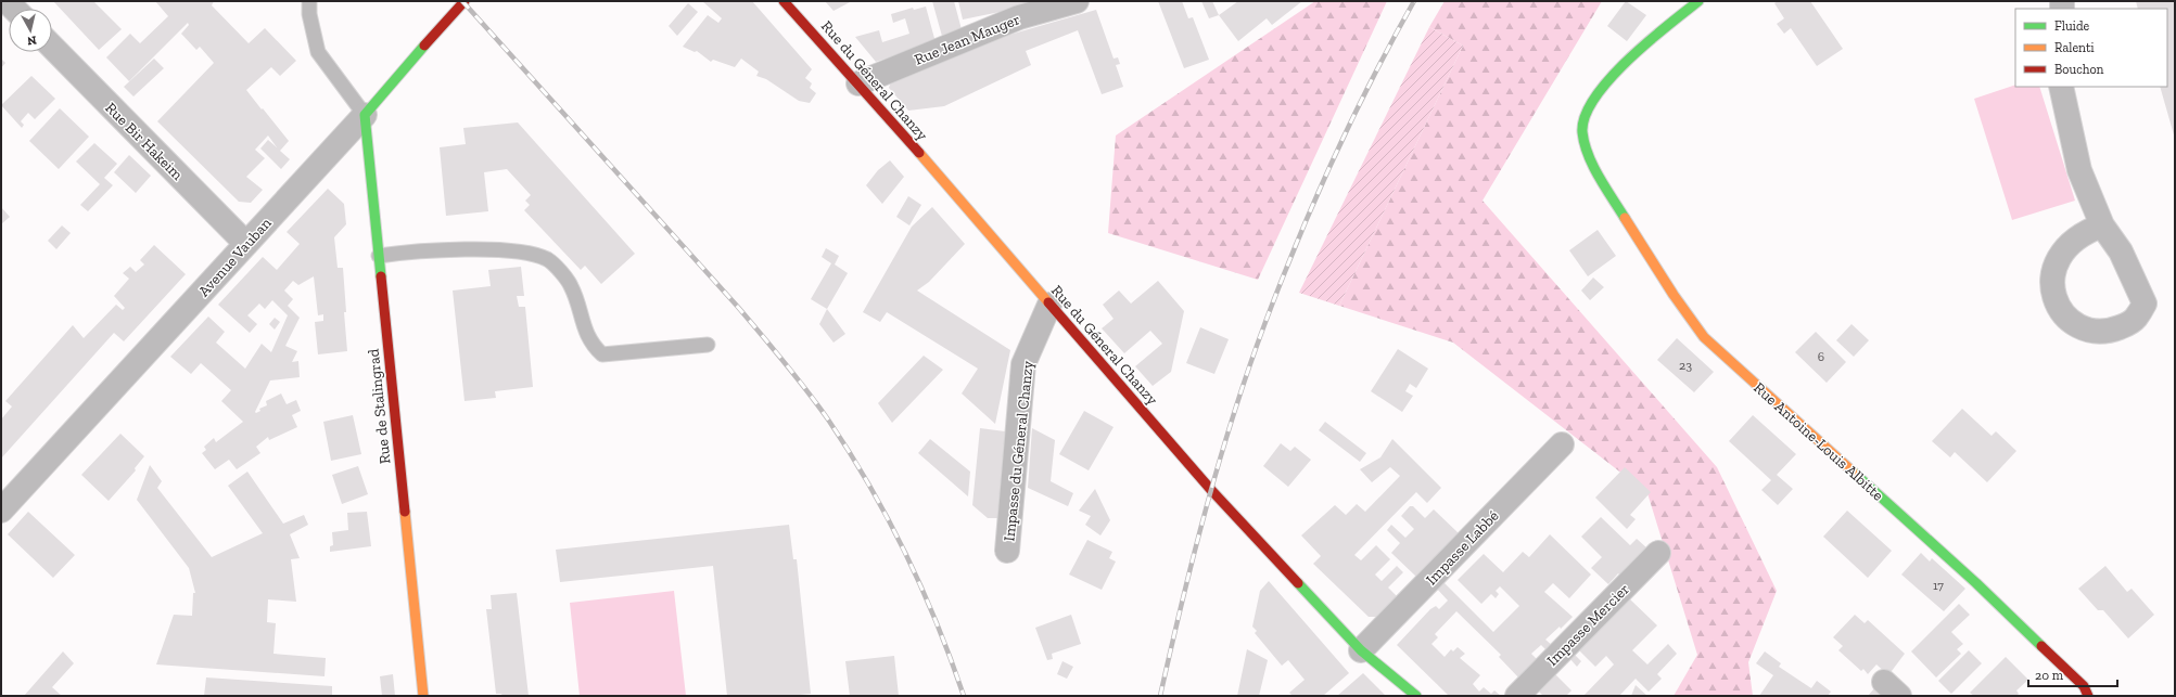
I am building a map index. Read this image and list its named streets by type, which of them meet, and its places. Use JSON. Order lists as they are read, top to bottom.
{
  "streets": {
    "street": [
      "Rue Jean Mauger",
      "Rue du Géneral Chanzy",
      "Rue Bir Hakeim",
      "Avenue Vauban",
      "Rue de Stalingrad",
      "Rue Antoine-Louis Albitte",
      "Impasse du Géneral Chanzy",
      "Impasse Labbé",
      "Impasse Mercier"
    ]
  },
  "crossings": [
    ["Rue Jean Mauger", "Rue du Géneral Chanzy"],
    ["Rue du Géneral Chanzy", "Impasse du Géneral Chanzy"],
    ["Rue du Géneral Chanzy", "Impasse Labbé"],
    ["Rue Bir Hakeim", "Avenue Vauban"],
    ["Avenue Vauban", "Rue de Stalingrad"]
  ],
  "house_numbers": ["6", "23", "17"],
  "legend": ["Fluide", "Ralenti", "Bouchon"],
  "scale_bar": "20 m",
  "north": "bottom"
}
